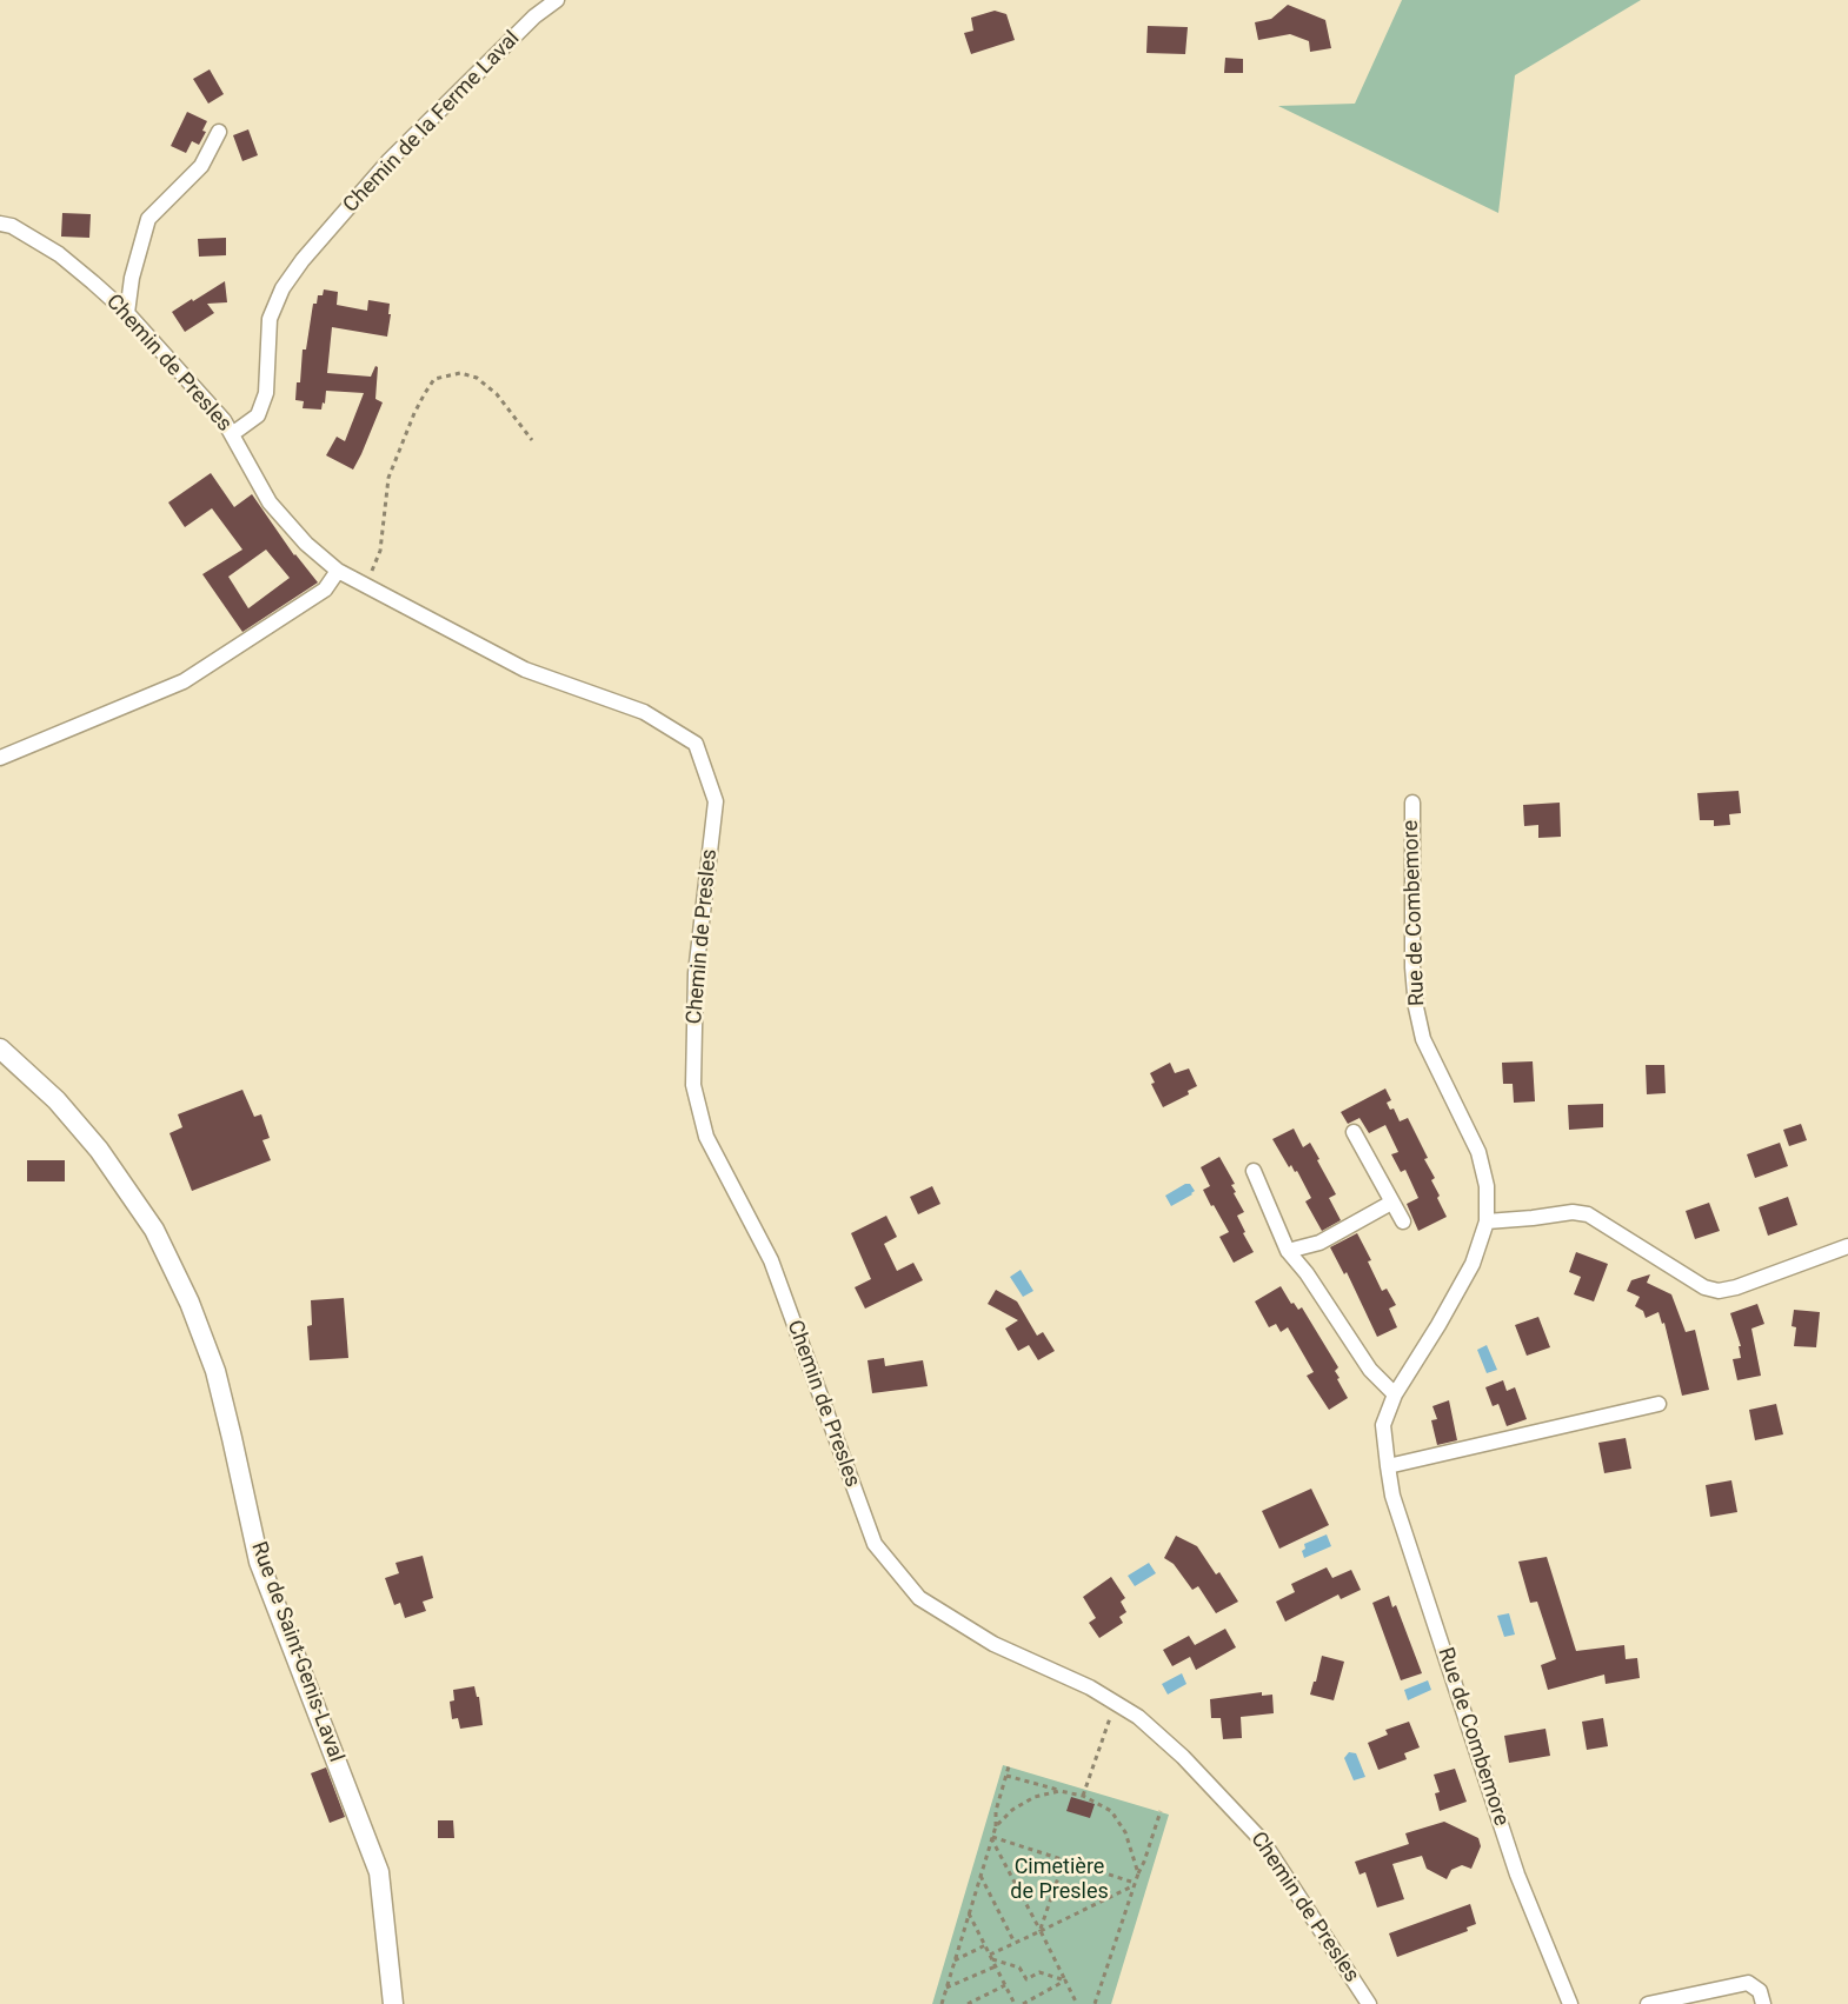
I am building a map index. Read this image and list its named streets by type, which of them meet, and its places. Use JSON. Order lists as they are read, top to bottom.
{
  "streets": {
    "street": [
      "Chemin de la Ferme Laval",
      "Chemin de Presles",
      "Rue de Combemore",
      "Rue de Saint-Genis-Laval"
    ]
  },
  "crossings": [
    ["Chemin de la Ferme Laval", "Chemin de Presles"]
  ],
  "parks": ["Cimetière de Presles"]
}
